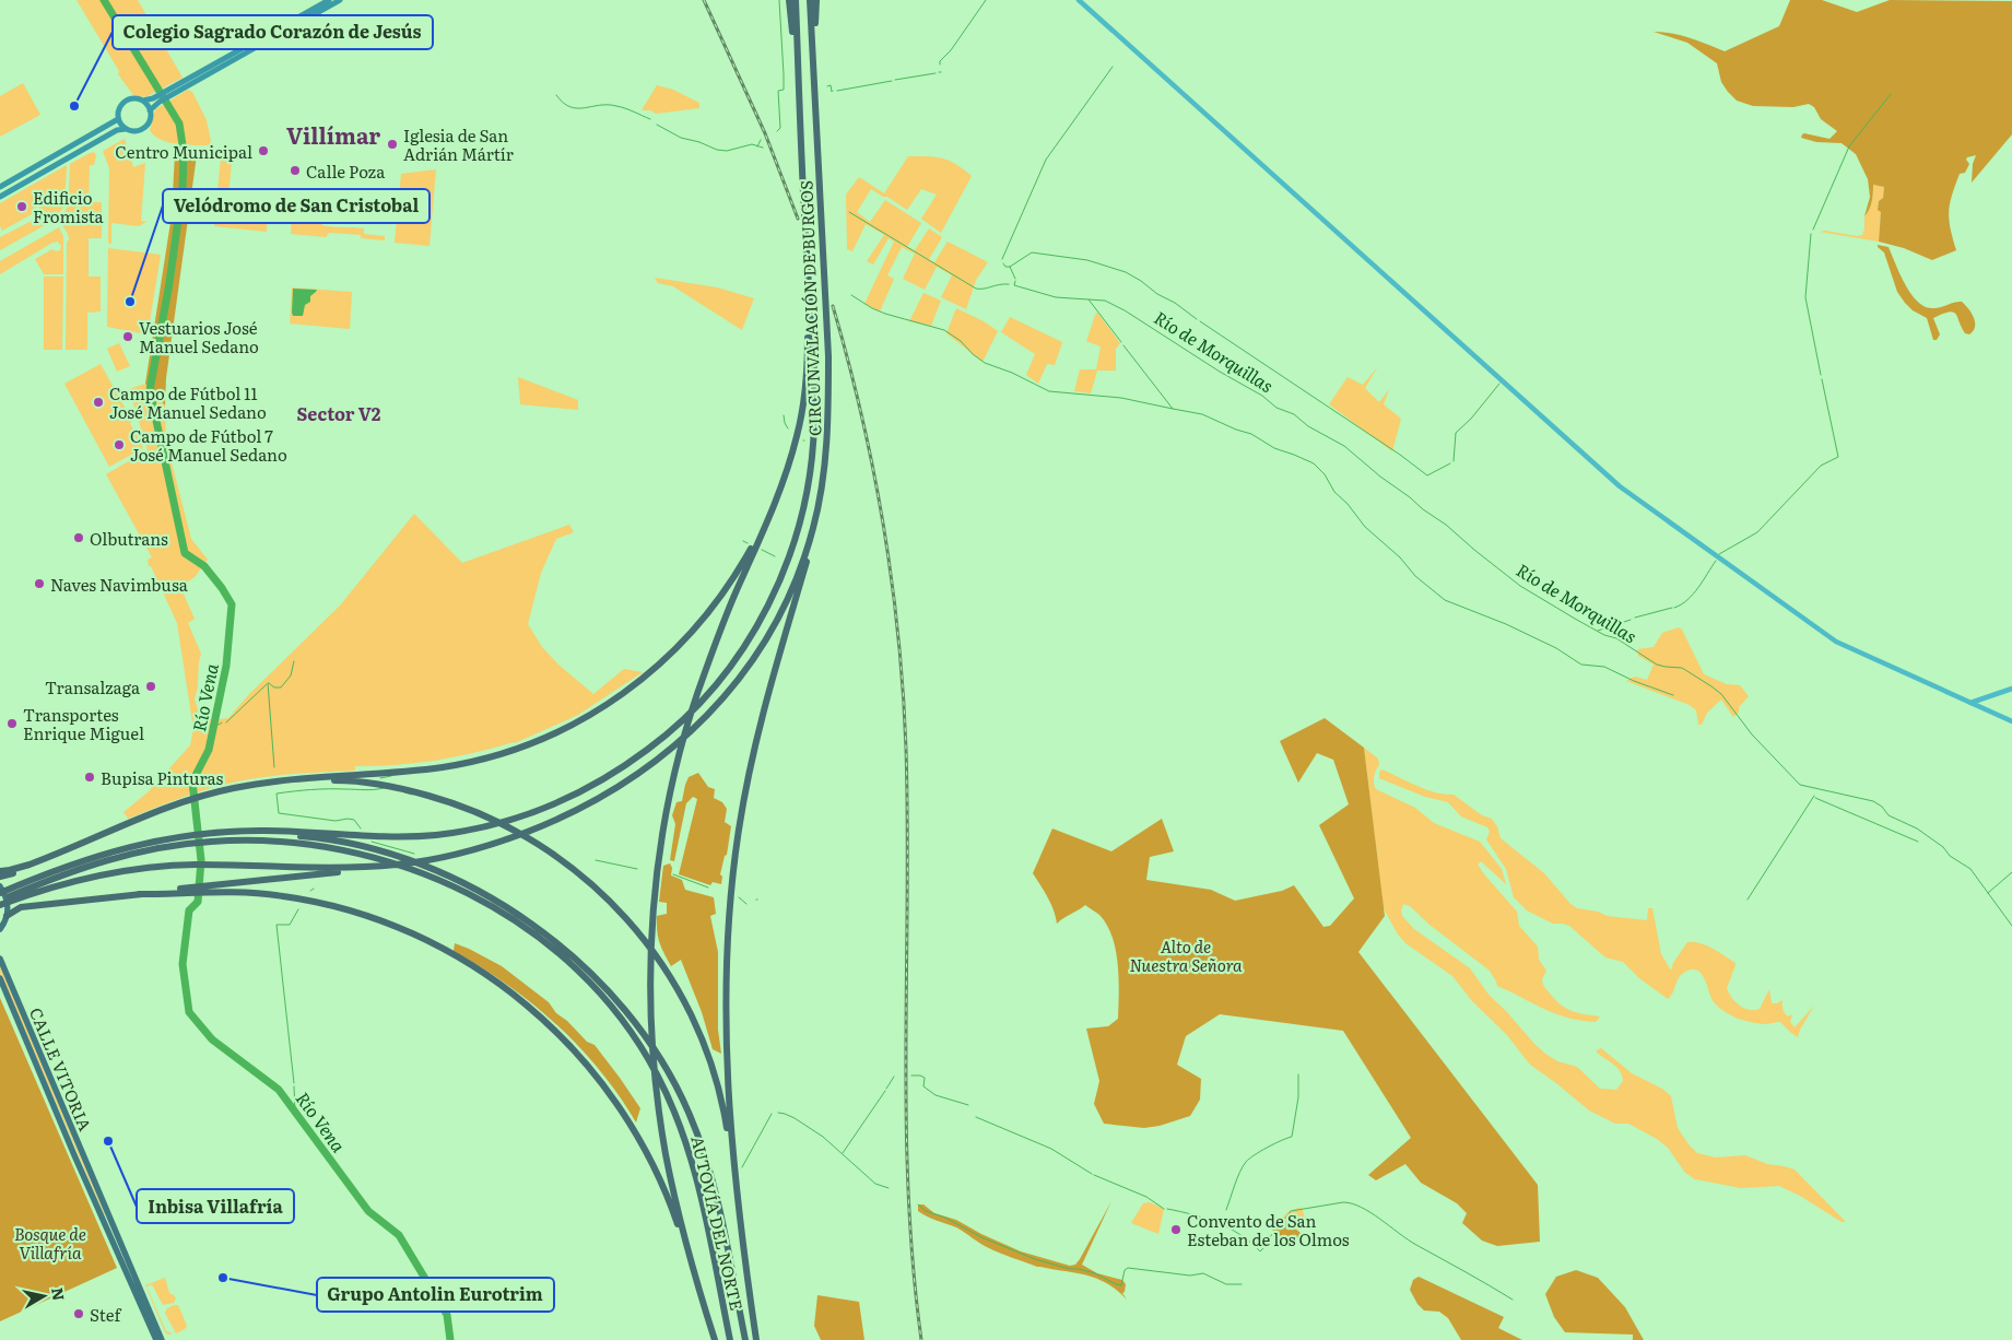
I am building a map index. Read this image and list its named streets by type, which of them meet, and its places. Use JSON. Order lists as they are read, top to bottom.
{
  "streets": {
    "highway": ["CIRCUNVALACIÓN DE BURGOS", "CALLE VITORIA", "AUTOVÍA DEL NORTE"]
  },
  "crossings": [
    ["CIRCUNVALACIÓN DE BURGOS", "AUTOVÍA DEL NORTE"]
  ],
  "districts": ["Villímar", "Sector V2"],
  "water": ["Río de Morquillas", "Río Vena"],
  "parks": ["Alto de Nuestra Señora", "Bosque de Villafría"],
  "places": [
    "Colegio Sagrado Corazón de Jesús",
    "Iglesia de San Adrián Mártír",
    "Centro Municipal",
    "Calle Poza",
    "Edificio Fromista",
    "Velódromo de San Cristobal",
    "Vestuarios José Manuel Sedano",
    "Campo de Fútbol 11 José Manuel Sedano",
    "Campo de Fútbol 7 José Manuel Sedano",
    "Olbutrans",
    "Naves Navimbusa",
    "Transalzaga",
    "Transportes Enrique Miguel",
    "Bupisa Pinturas",
    "Inbisa Villafría",
    "Convento de San Esteban de los Olmos",
    "Grupo Antolin Eurotrim",
    "Stef"
  ],
  "north": "right"
}
